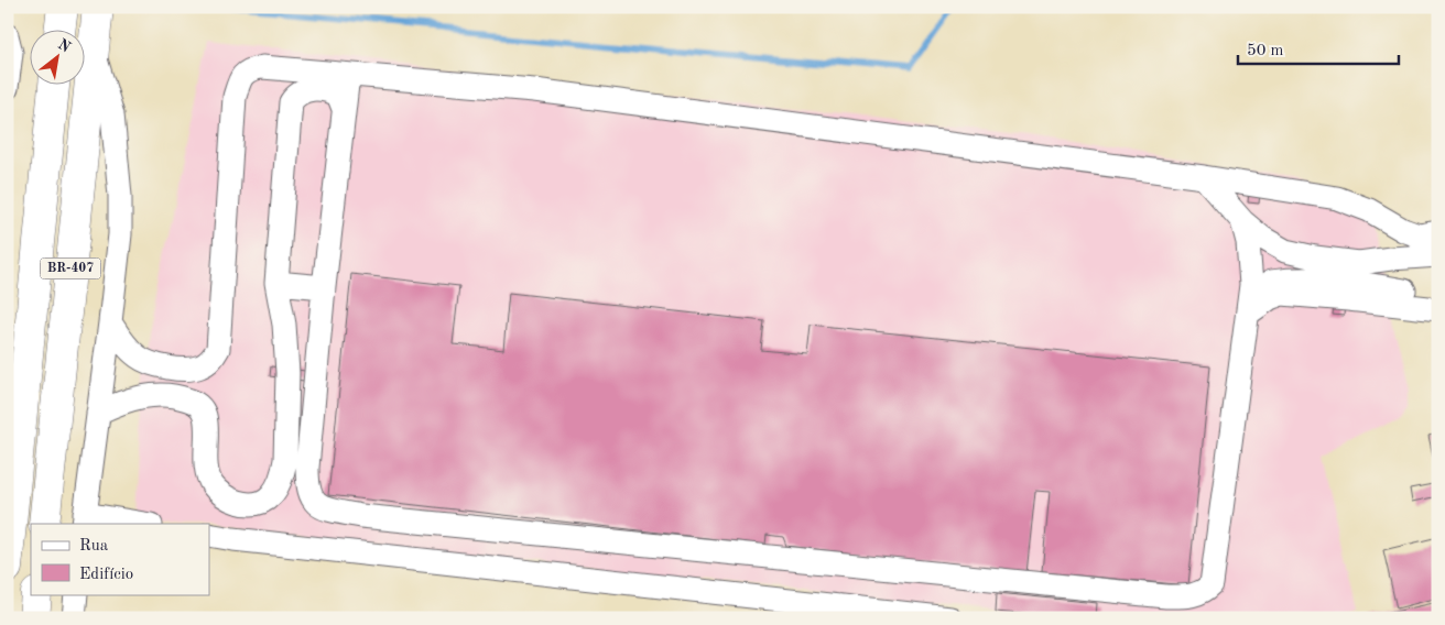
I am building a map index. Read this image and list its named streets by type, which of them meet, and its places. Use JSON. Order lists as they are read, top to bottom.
{
  "streets": {
    "highway": ["BR-407"]
  },
  "legend": ["Rua", "Edifício"],
  "scale_bar": "50 m",
  "north": "top right"
}
